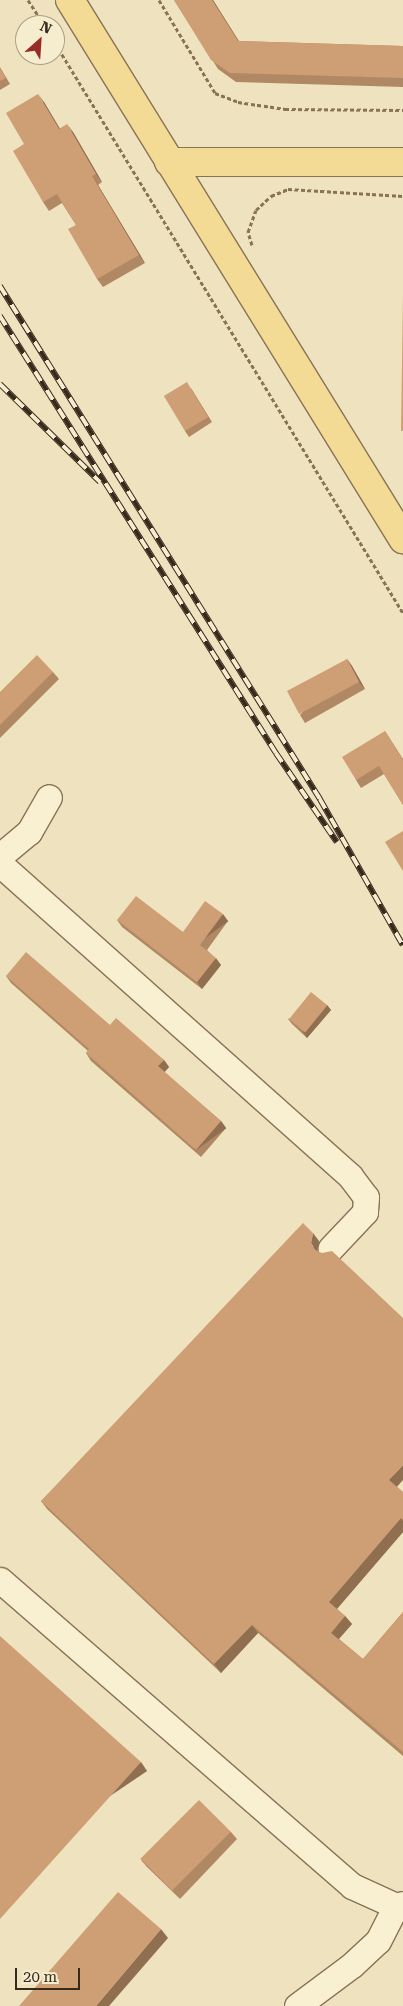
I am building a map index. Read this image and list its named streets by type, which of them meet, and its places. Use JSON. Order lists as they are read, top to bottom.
{
  "scale_bar": "20 m",
  "north": "top right"
}
